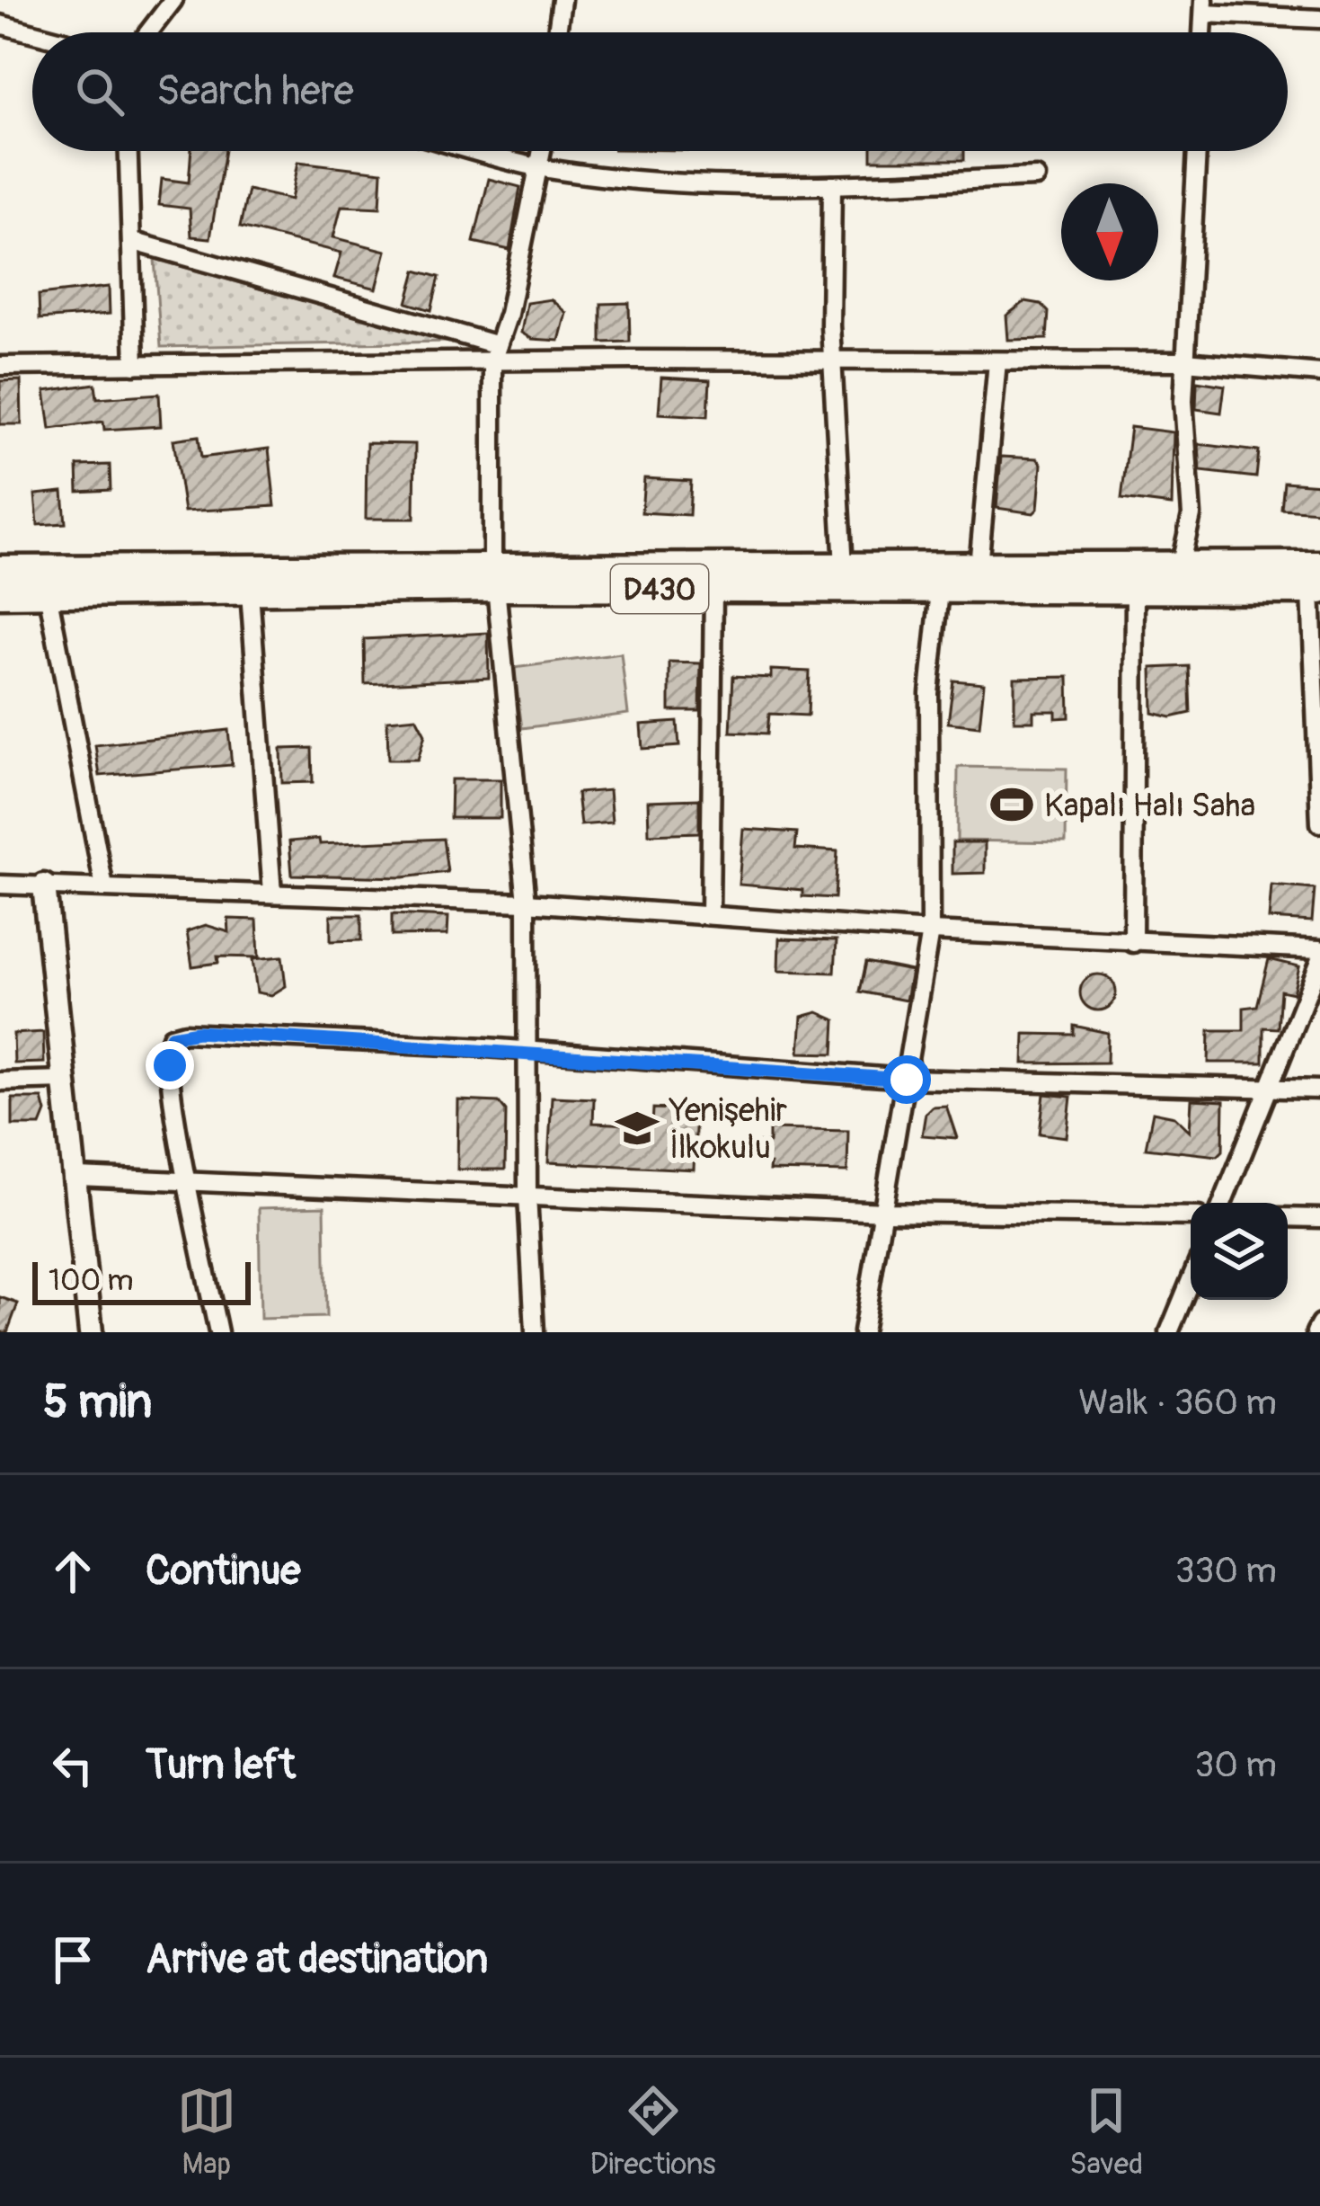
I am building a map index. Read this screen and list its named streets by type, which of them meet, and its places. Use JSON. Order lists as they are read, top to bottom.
{
  "streets": {
    "highway": ["D430"]
  },
  "places": {
    "sports": ["Kapalı Halı Saha"],
    "school or university": ["Yenişehir İlkokulu"]
  },
  "scale_bar": "100 m",
  "north": "bottom",
  "page": {
    "search": "Search here",
    "scale": "100 m",
    "heading": ["5 min", "Walk · 360 m"],
    "list": [
      ["Continue", "330 m"],
      ["Turn left", "30 m"],
      "Arrive at destination"
    ],
    "nav": ["Map", "Directions", "Saved"]
  }
}
